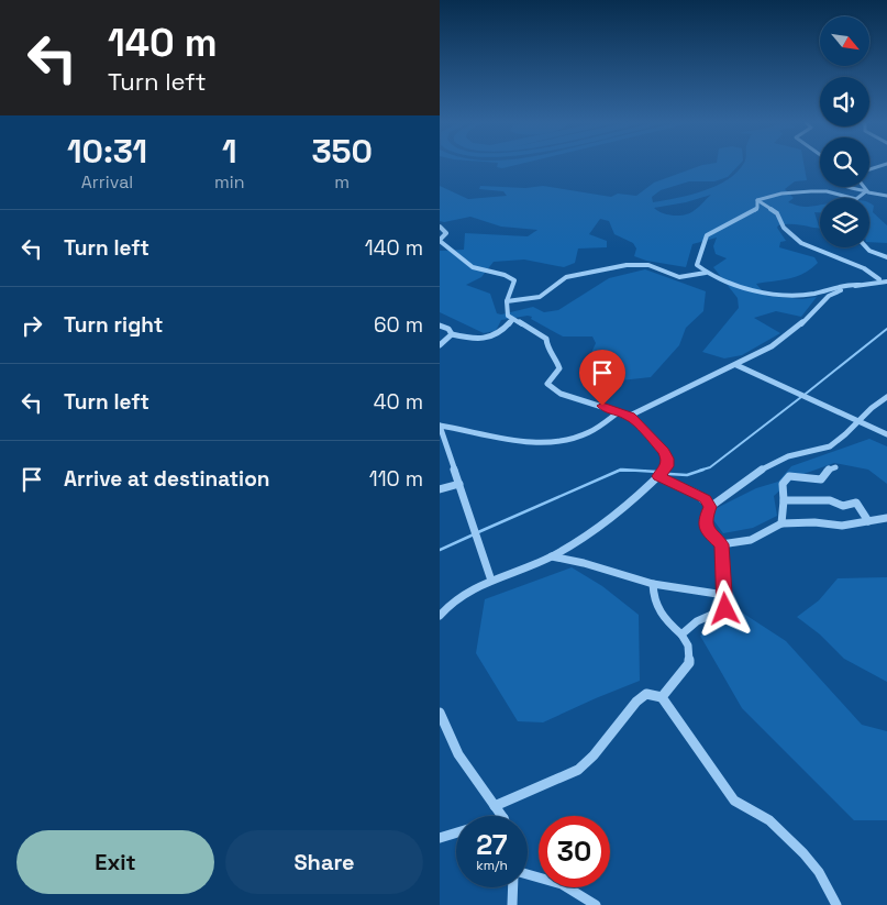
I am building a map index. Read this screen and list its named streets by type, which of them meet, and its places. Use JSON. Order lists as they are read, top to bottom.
{
  "north": "bottom right",
  "page": {
    "turn": ["140 m", "Turn left"],
    "eta": [
      "10:31",
      "Arrival",
      "1",
      "min",
      "350",
      "m"
    ],
    "list": [
      {
        "name": "Turn left",
        "value": "140 m"
      },
      {
        "name": "Turn right",
        "value": "60 m"
      },
      {
        "name": "Turn left",
        "value": "40 m"
      },
      {
        "name": "Arrive at destination",
        "value": "110 m"
      }
    ],
    "speed": "27 km/h",
    "limit": "30",
    "buttons": ["Exit", "Share"]
  }
}
